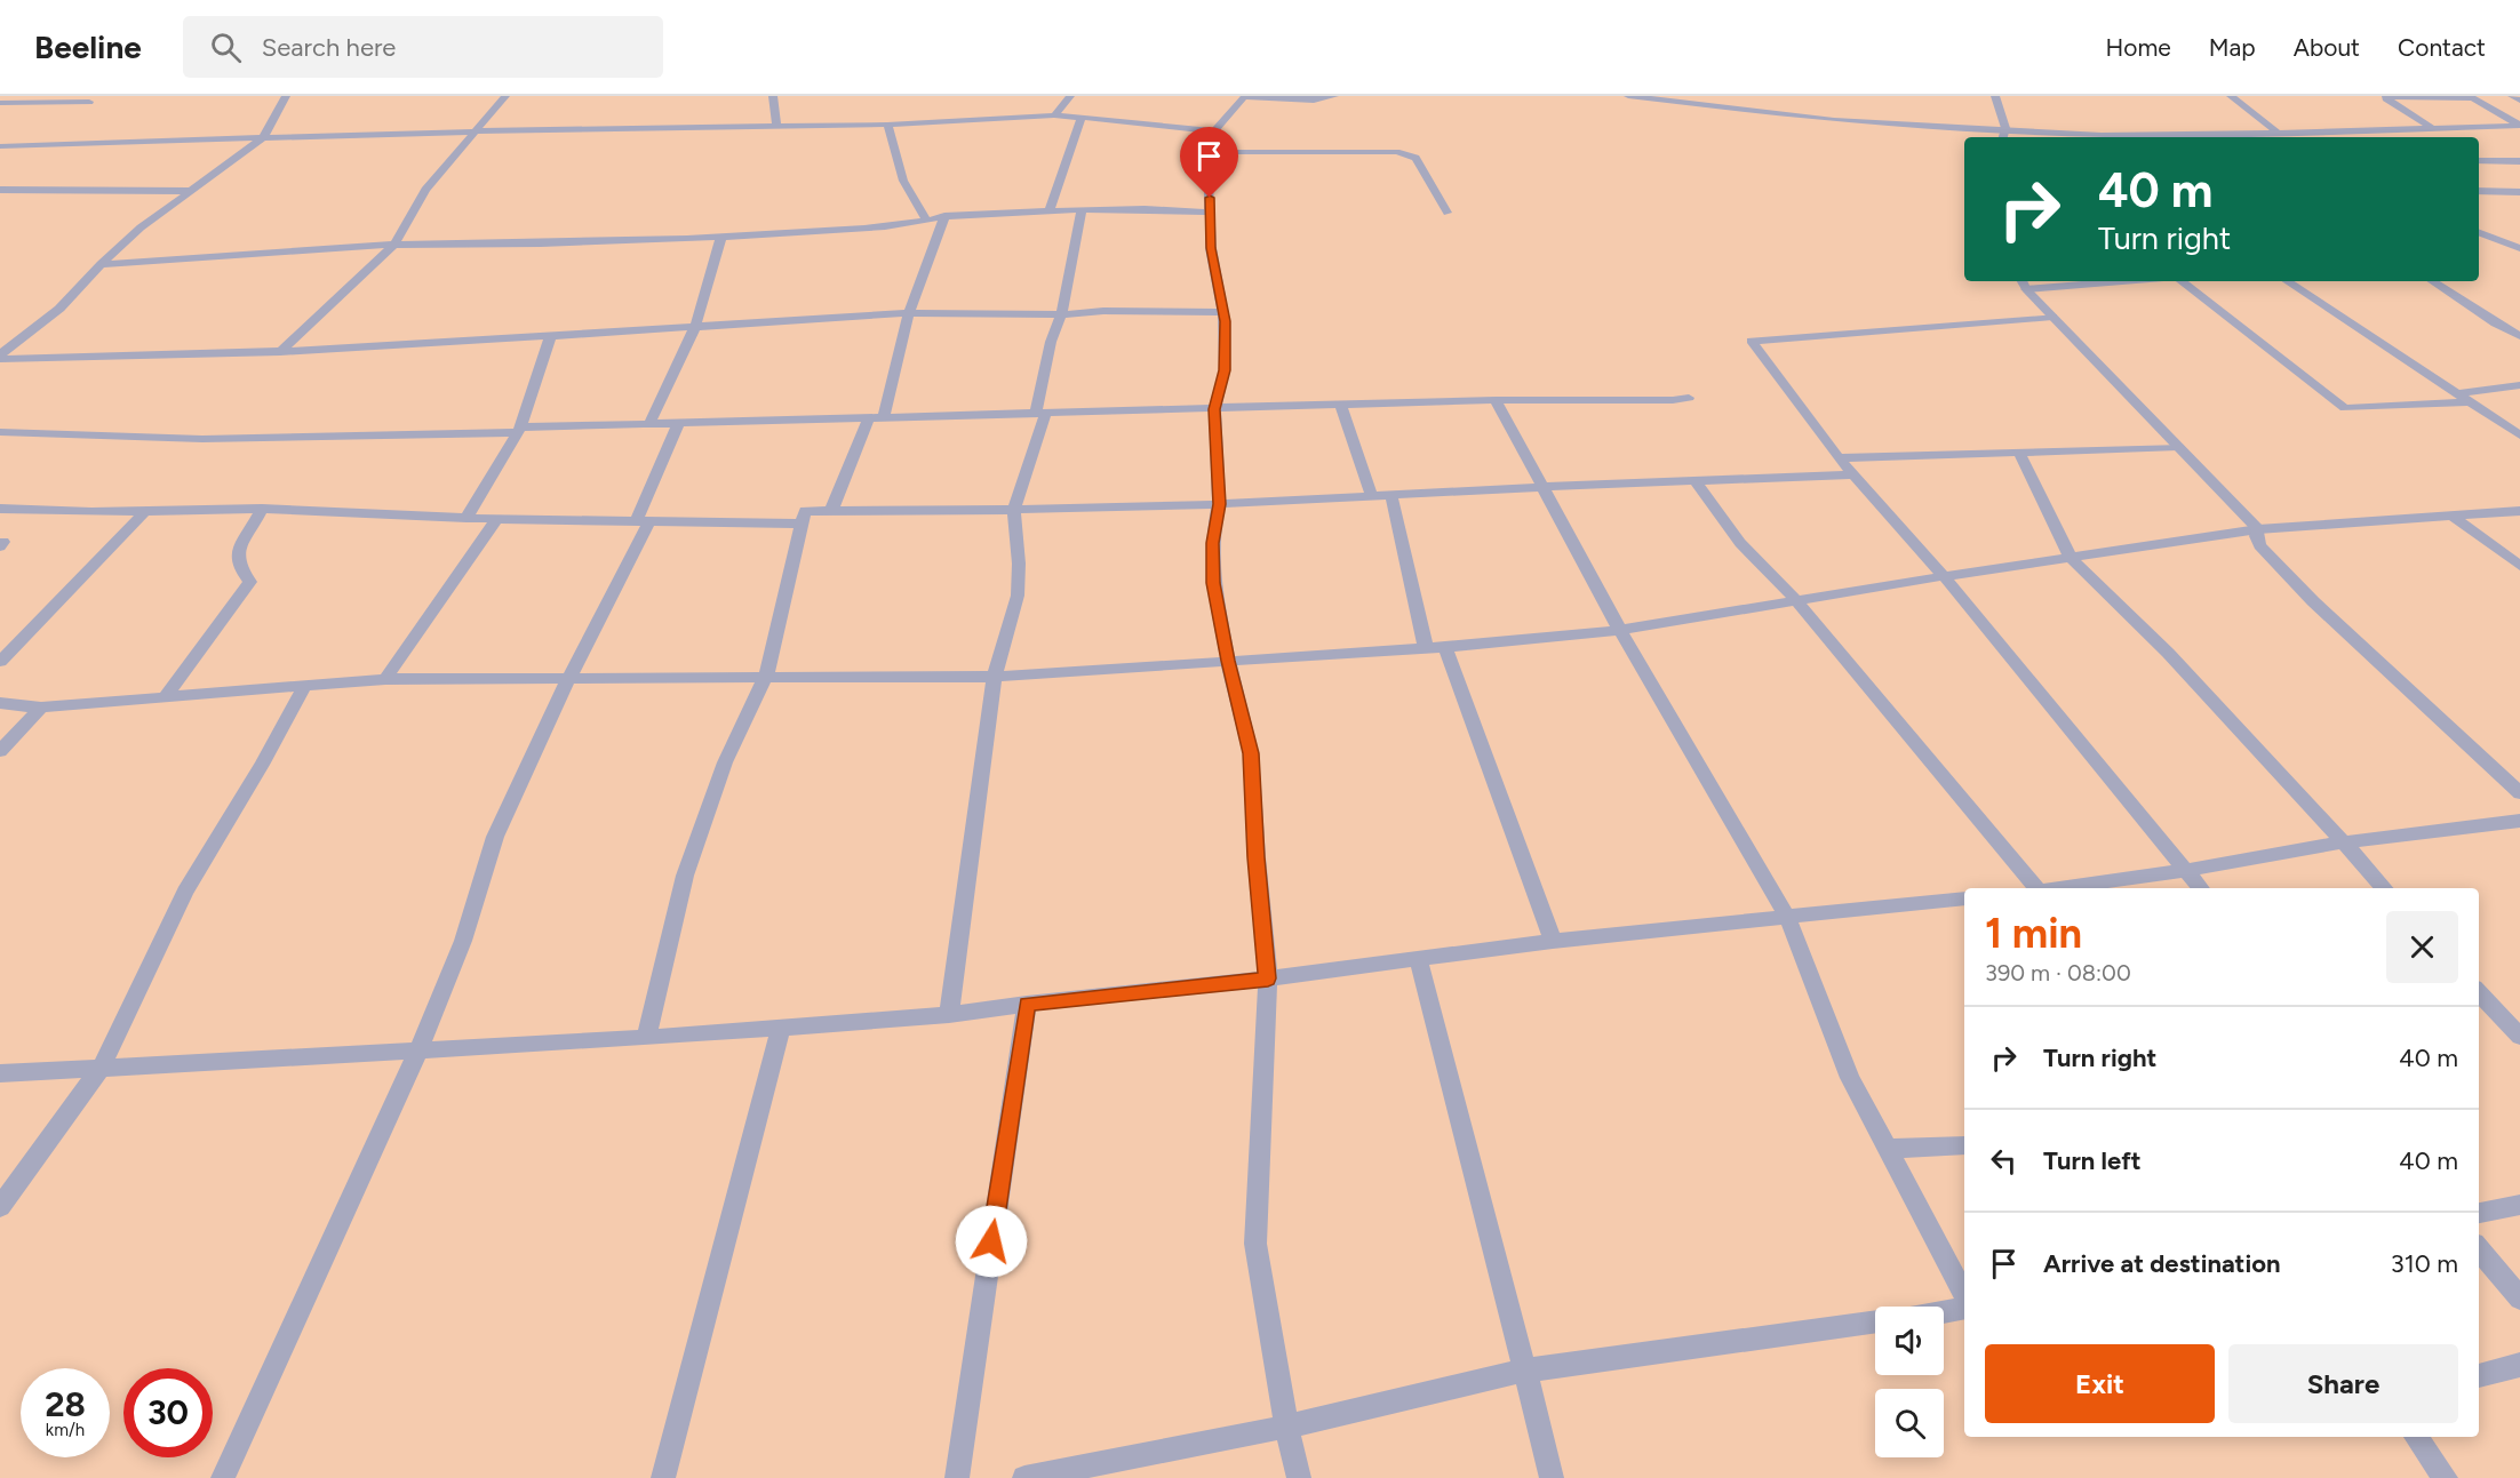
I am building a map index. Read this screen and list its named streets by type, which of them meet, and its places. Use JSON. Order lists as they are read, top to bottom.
{
  "page": {
    "header": "Beeline",
    "search": "Search here",
    "nav": [
      "Home",
      "Map",
      "About",
      "Contact"
    ],
    "turn": ["40 m", "Turn right"],
    "heading": ["1 min", "390 m · 08:00"],
    "list": [
      {
        "name": "Turn right",
        "value": "40 m"
      },
      {
        "name": "Turn left",
        "value": "40 m"
      },
      {
        "name": "Arrive at destination",
        "value": "310 m"
      }
    ],
    "buttons": ["Exit", "Share"],
    "speed": "28 km/h",
    "limit": "30"
  }
}
